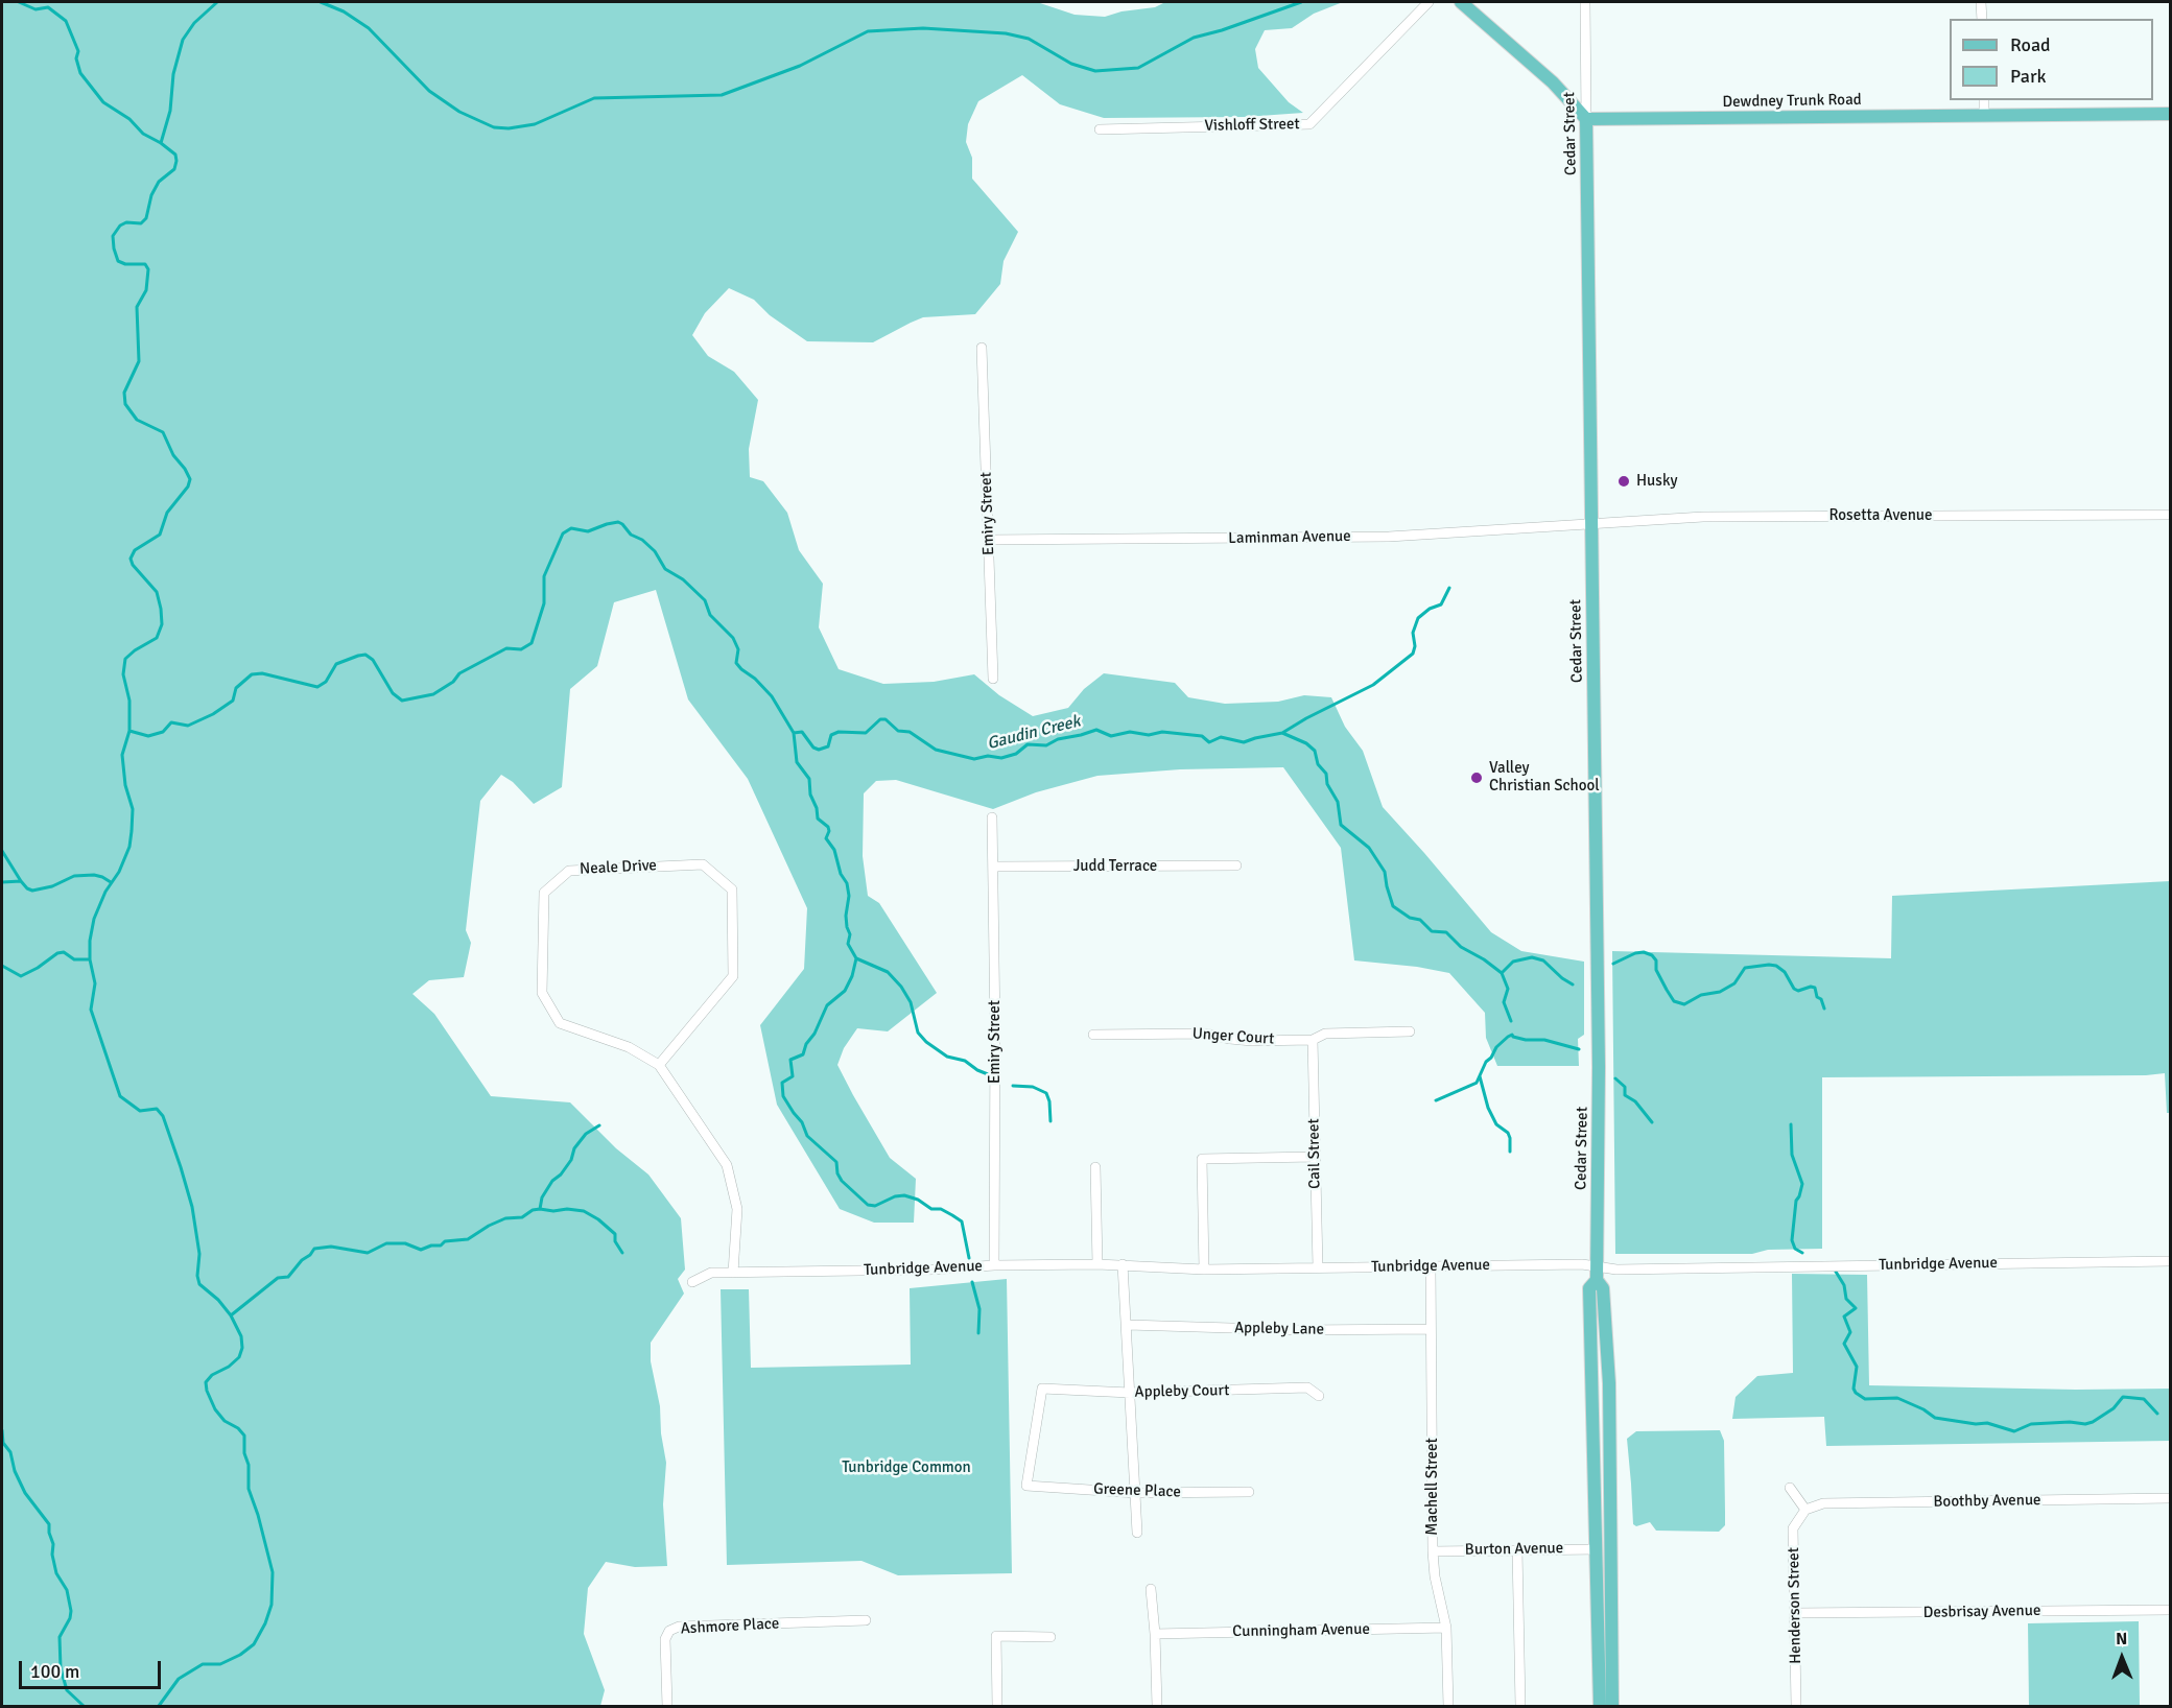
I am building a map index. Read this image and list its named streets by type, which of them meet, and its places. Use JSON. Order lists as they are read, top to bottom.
{
  "streets": {
    "main road": ["Dewdney Trunk Road", "Cedar Street"],
    "street": [
      "Vishloff Street",
      "Emiry Street",
      "Rosetta Avenue",
      "Laminman Avenue",
      "Judd Terrace",
      "Neale Drive",
      "Unger Court",
      "Cail Street",
      "Tunbridge Avenue",
      "Appleby Lane",
      "Appleby Court",
      "Machell Street",
      "Greene Place",
      "Boothby Avenue",
      "Burton Avenue",
      "Henderson Street",
      "Desbrisay Avenue",
      "Ashmore Place",
      "Cunningham Avenue"
    ]
  },
  "crossings": [
    ["Dewdney Trunk Road", "Cedar Street"],
    ["Cedar Street", "Rosetta Avenue"],
    ["Cedar Street", "Laminman Avenue"],
    ["Cedar Street", "Tunbridge Avenue"],
    ["Cedar Street", "Burton Avenue"],
    ["Emiry Street", "Laminman Avenue"],
    ["Emiry Street", "Judd Terrace"],
    ["Emiry Street", "Tunbridge Avenue"],
    ["Rosetta Avenue", "Laminman Avenue"],
    ["Neale Drive", "Tunbridge Avenue"],
    ["Unger Court", "Cail Street"],
    ["Cail Street", "Tunbridge Avenue"],
    ["Tunbridge Avenue", "Machell Street"],
    ["Appleby Lane", "Machell Street"],
    ["Appleby Court", "Greene Place"],
    ["Machell Street", "Burton Avenue"],
    ["Machell Street", "Cunningham Avenue"],
    ["Boothby Avenue", "Henderson Street"],
    ["Henderson Street", "Desbrisay Avenue"]
  ],
  "water": ["Gaudin Creek"],
  "parks": ["Tunbridge Common"],
  "places": ["Husky", "Valley Christian School"],
  "legend": ["Road", "Park"],
  "scale_bar": "100 m",
  "north": "top"
}
